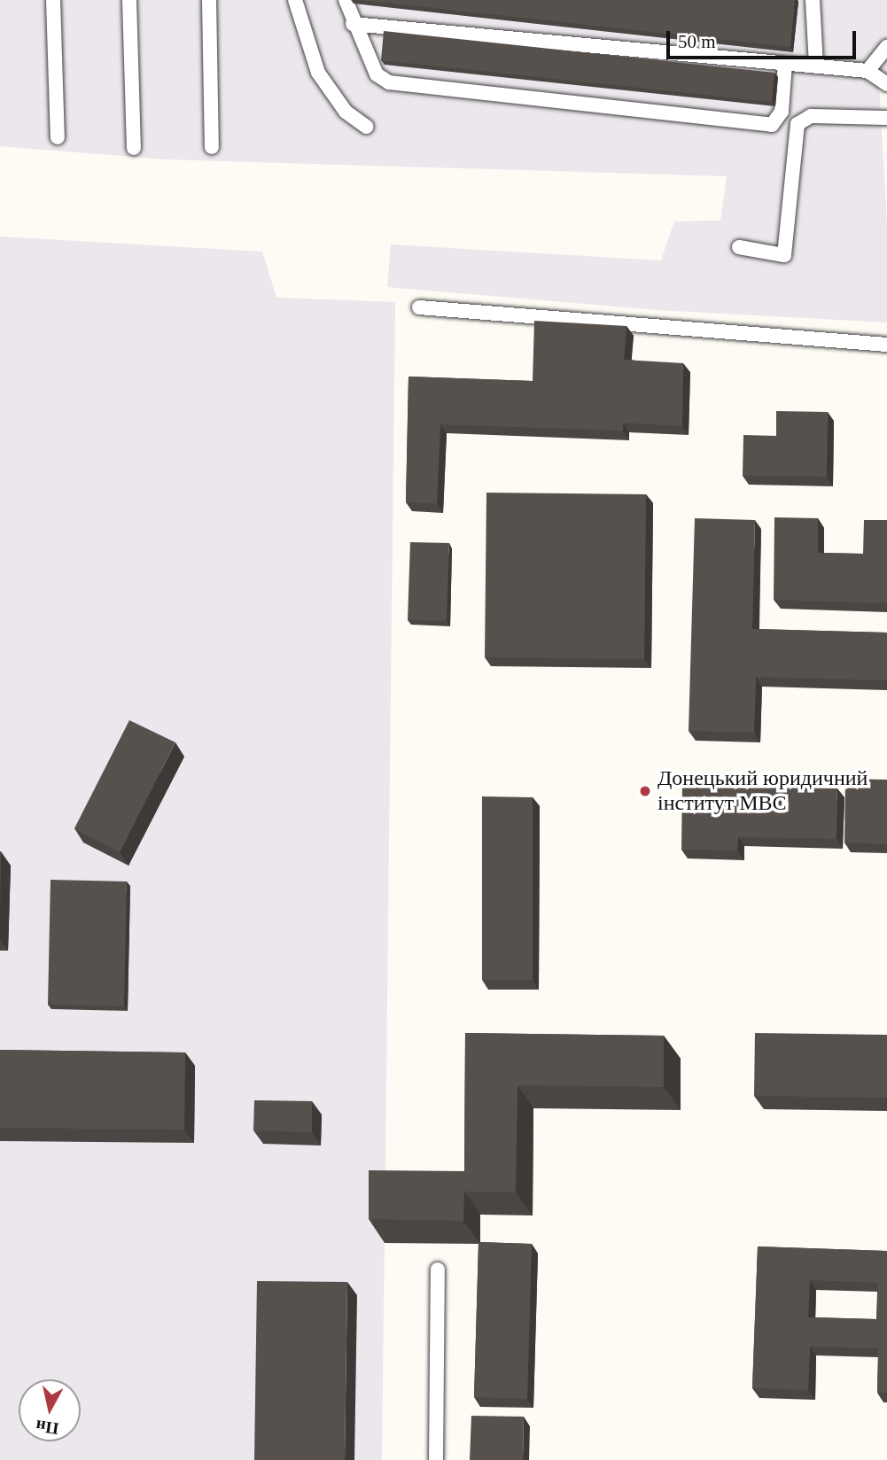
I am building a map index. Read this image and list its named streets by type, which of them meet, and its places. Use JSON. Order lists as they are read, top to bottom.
{
  "places": ["Донецький юридичний інститут МВС"],
  "scale_bar": "50 m",
  "north": "bottom"
}
